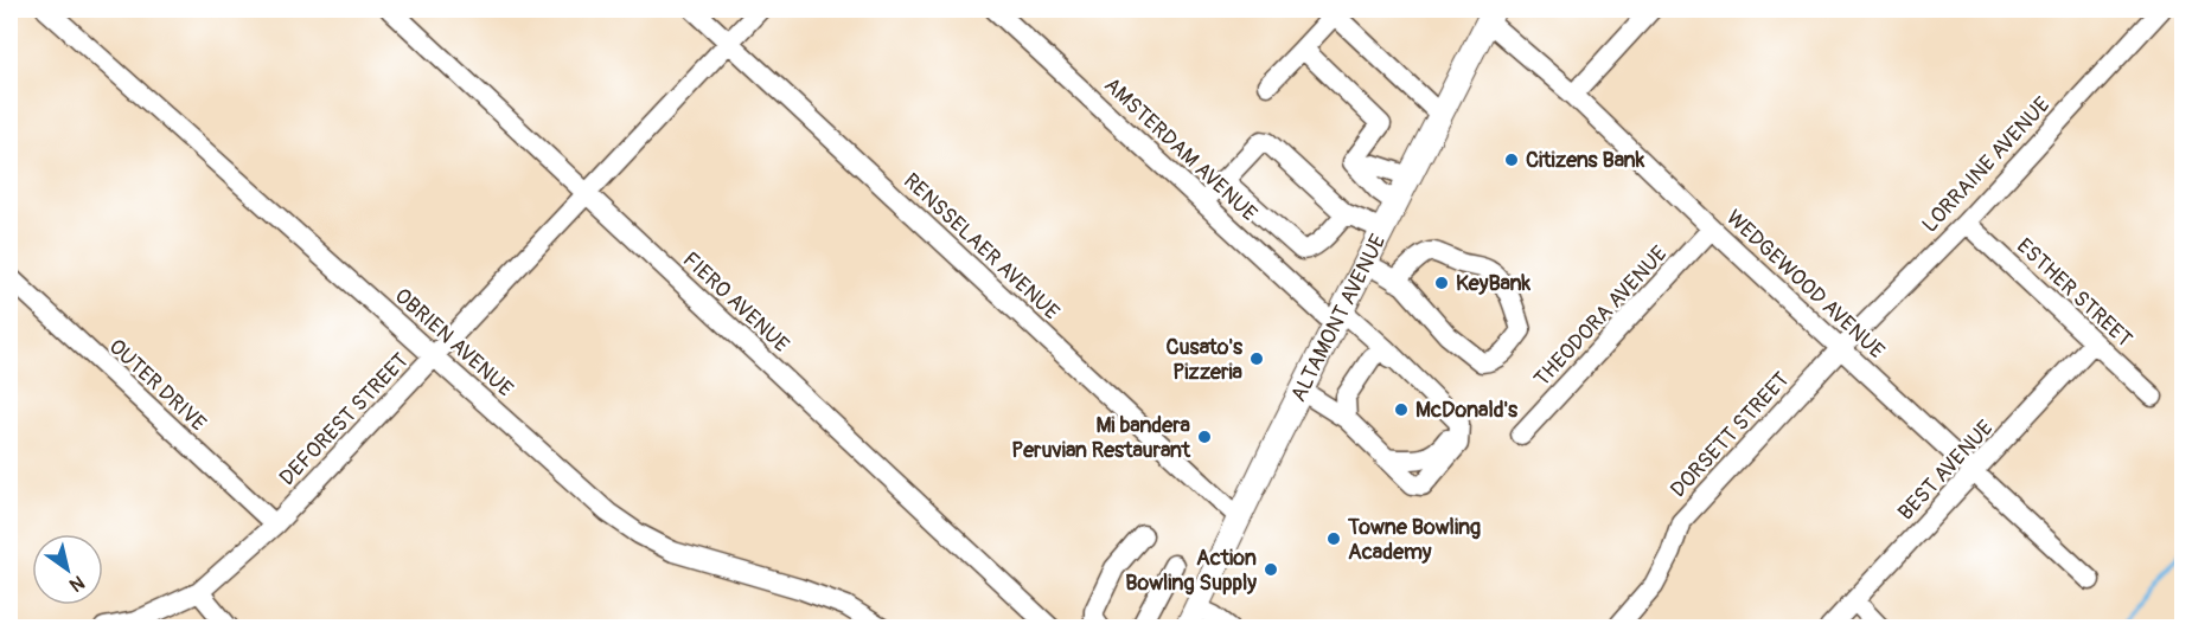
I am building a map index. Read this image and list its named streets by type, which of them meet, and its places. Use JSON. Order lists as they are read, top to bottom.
{
  "streets": {
    "main road": ["ALTAMONT AVENUE"],
    "street": [
      "AMSTERDAM AVENUE",
      "LORRAINE AVENUE",
      "RENSSELAER AVENUE",
      "WEDGEWOOD AVENUE",
      "ESTHER STREET",
      "FIERO AVENUE",
      "THEODORA AVENUE",
      "OBRIEN AVENUE",
      "OUTER DRIVE",
      "DEFOREST STREET",
      "DORSETT STREET",
      "BEST AVENUE"
    ]
  },
  "crossings": [
    ["AMSTERDAM AVENUE", "ALTAMONT AVENUE"],
    ["LORRAINE AVENUE", "WEDGEWOOD AVENUE"],
    ["LORRAINE AVENUE", "ESTHER STREET"],
    ["LORRAINE AVENUE", "DORSETT STREET"],
    ["RENSSELAER AVENUE", "ALTAMONT AVENUE"],
    ["RENSSELAER AVENUE", "DEFOREST STREET"],
    ["WEDGEWOOD AVENUE", "THEODORA AVENUE"],
    ["WEDGEWOOD AVENUE", "ALTAMONT AVENUE"],
    ["WEDGEWOOD AVENUE", "DORSETT STREET"],
    ["WEDGEWOOD AVENUE", "BEST AVENUE"],
    ["ESTHER STREET", "BEST AVENUE"],
    ["FIERO AVENUE", "DEFOREST STREET"],
    ["OBRIEN AVENUE", "DEFOREST STREET"],
    ["OUTER DRIVE", "DEFOREST STREET"]
  ],
  "places": [
    "Citizens Bank",
    "KeyBank",
    "Cusato's Pizzeria",
    "McDonald's",
    "Mi bandera Peruvian Restaurant",
    "Towne Bowling Academy",
    "Action Bowling Supply"
  ],
  "north": "bottom right"
}
